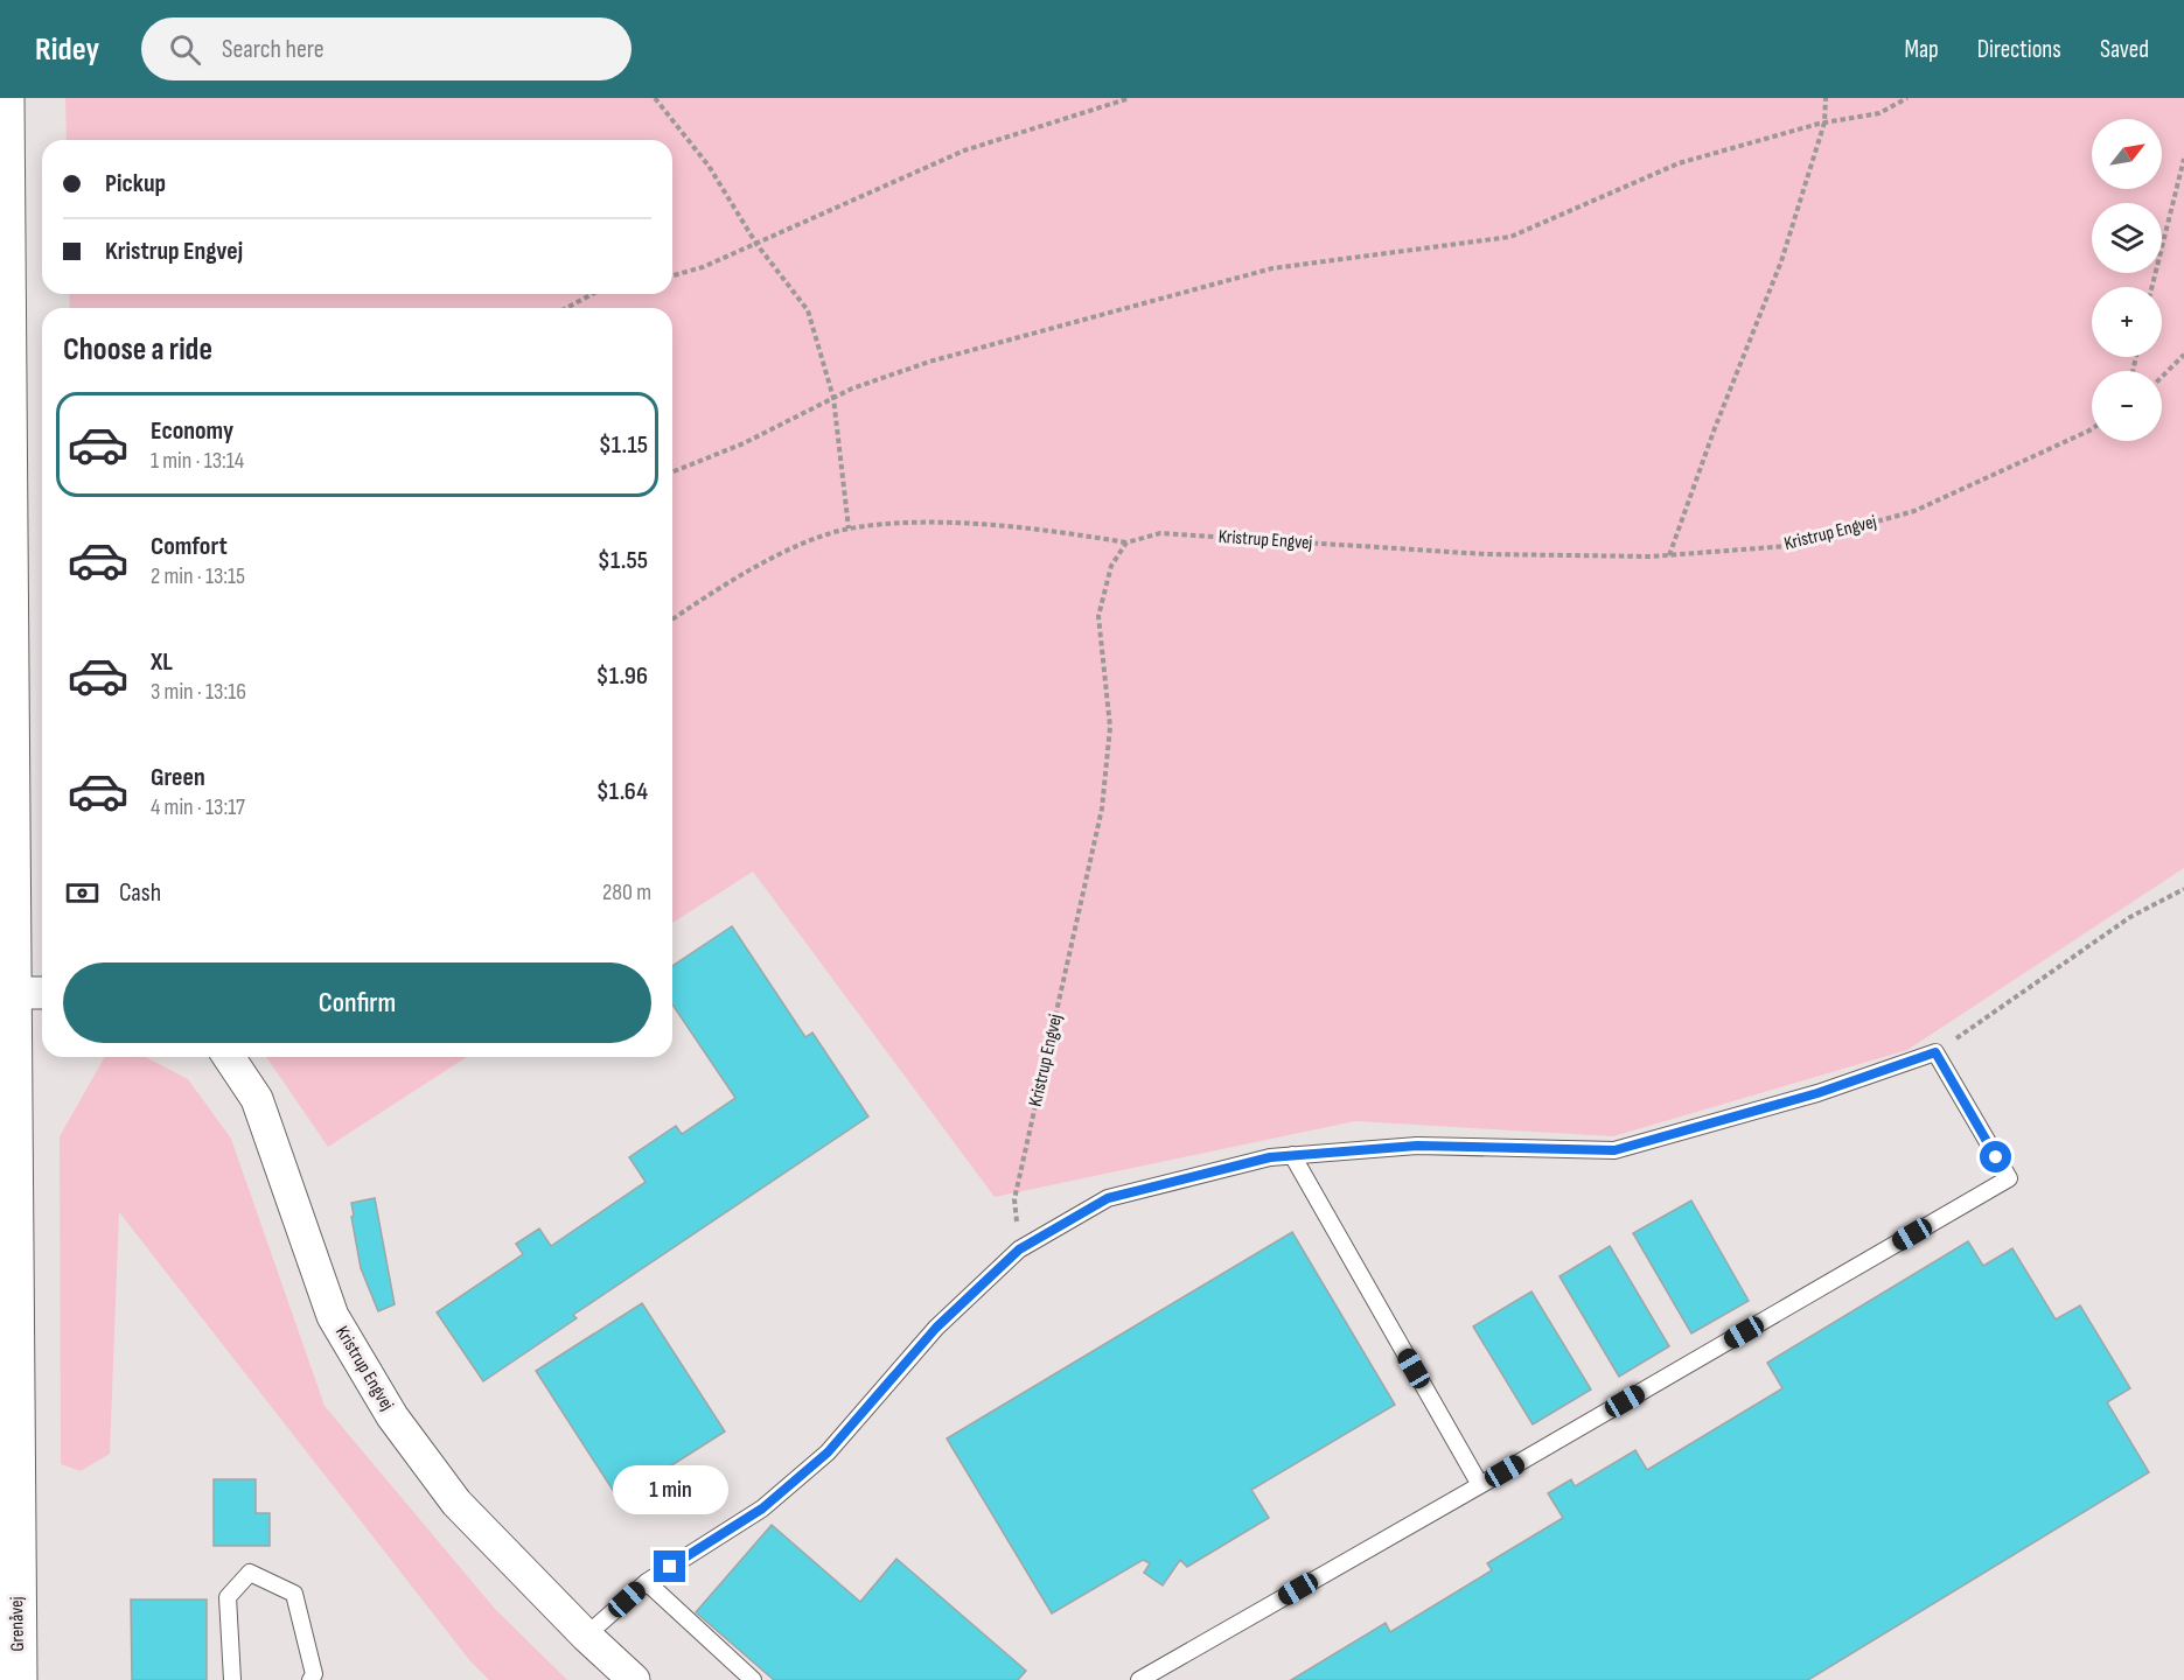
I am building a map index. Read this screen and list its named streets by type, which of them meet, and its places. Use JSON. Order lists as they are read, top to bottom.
{
  "streets": {
    "street": ["Kristrup Engvej", "Grenåvej"]
  },
  "north": "top right",
  "page": {
    "header": "Ridey",
    "search": "Search here",
    "nav": ["Map", "Directions", "Saved"],
    "map_buttons": ["+", "−"],
    "banner": ["Pickup", "Kristrup Engvej"],
    "heading": "Choose a ride",
    "list": [
      {
        "name": "Economy",
        "note": "1 min · 13:14",
        "value": "$1.15"
      },
      {
        "name": "Comfort",
        "note": "2 min · 13:15",
        "value": "$1.55"
      },
      {
        "name": "XL",
        "note": "3 min · 13:16",
        "value": "$1.96"
      },
      {
        "name": "Green",
        "note": "4 min · 13:17",
        "value": "$1.64"
      }
    ],
    "pay": ["Cash", "280 m"],
    "buttons": "Confirm",
    "bubble": "1 min"
  }
}
